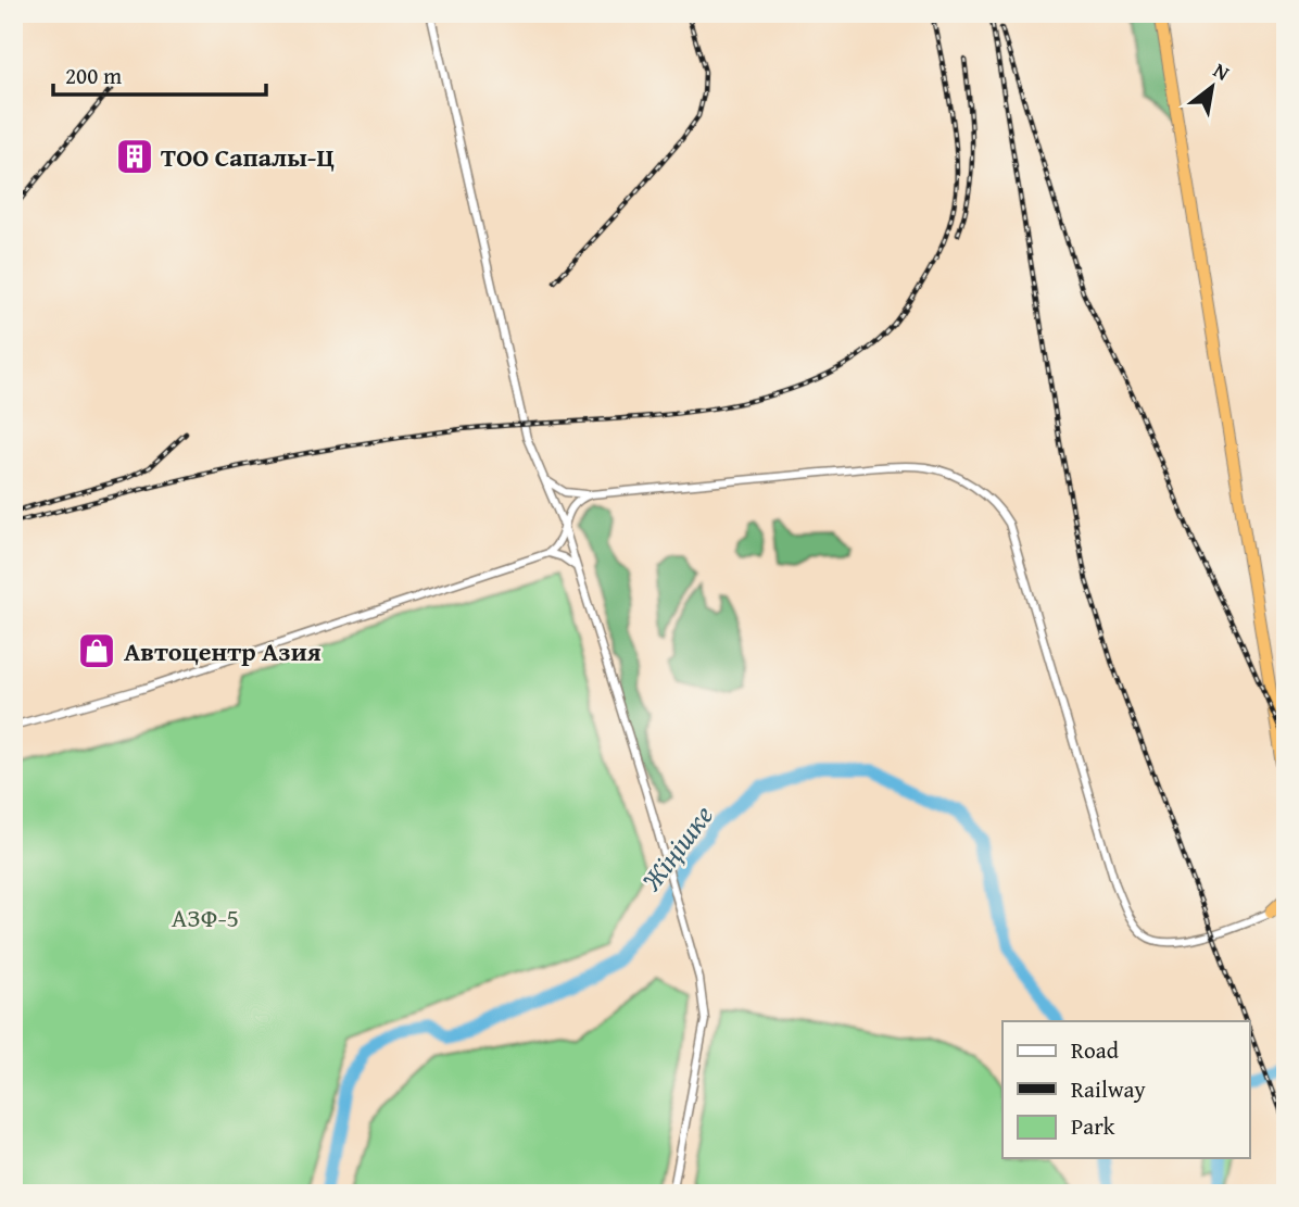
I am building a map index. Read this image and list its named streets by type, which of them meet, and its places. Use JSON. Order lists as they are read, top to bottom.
{
  "water": ["Жіңішке"],
  "parks": ["АЗФ-5"],
  "places": {
    "building": ["ТОО Сапалы-Ц"],
    "shop": ["Автоцентр Азия"]
  },
  "legend": ["Road", "Railway", "Park"],
  "scale_bar": "200 m",
  "north": "top right"
}
